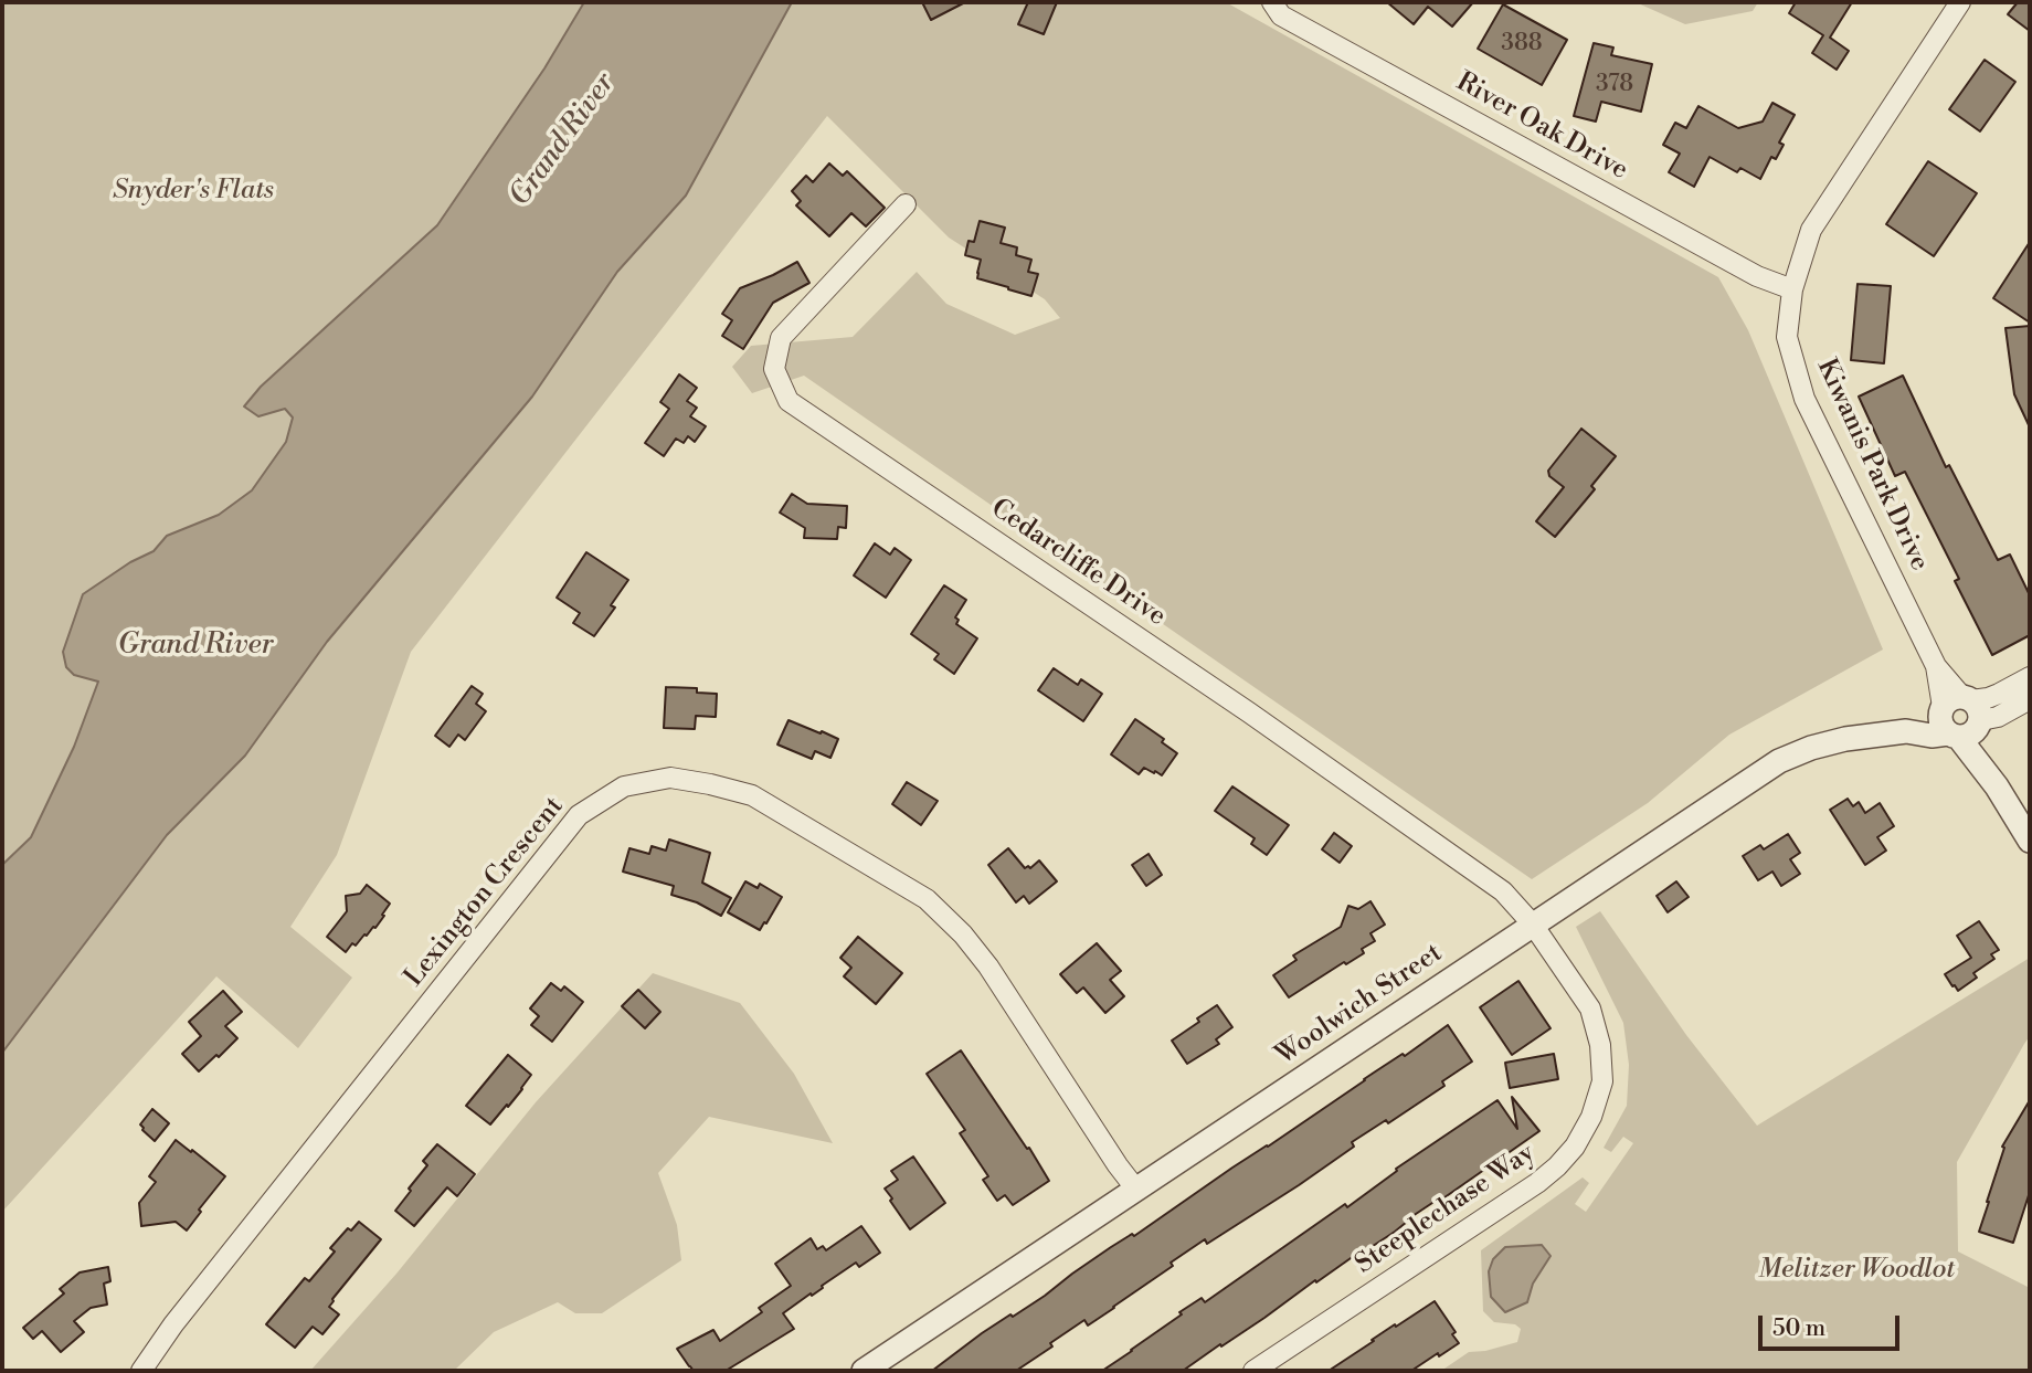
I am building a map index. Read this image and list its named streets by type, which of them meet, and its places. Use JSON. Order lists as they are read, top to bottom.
{
  "streets": {
    "street": [
      "River Oak Drive",
      "Kiwanis Park Drive",
      "Cedarcliffe Drive",
      "Lexington Crescent",
      "Woolwich Street",
      "Steeplechase Way"
    ]
  },
  "crossings": [
    ["River Oak Drive", "Kiwanis Park Drive"],
    ["Kiwanis Park Drive", "Woolwich Street"],
    ["Cedarcliffe Drive", "Woolwich Street"],
    ["Cedarcliffe Drive", "Steeplechase Way"],
    ["Lexington Crescent", "Woolwich Street"],
    ["Woolwich Street", "Steeplechase Way"]
  ],
  "water": ["Grand River"],
  "parks": ["Snyder's Flats", "Melitzer Woodlot"],
  "house_numbers": ["388", "378"],
  "scale_bar": "50 m"
}
